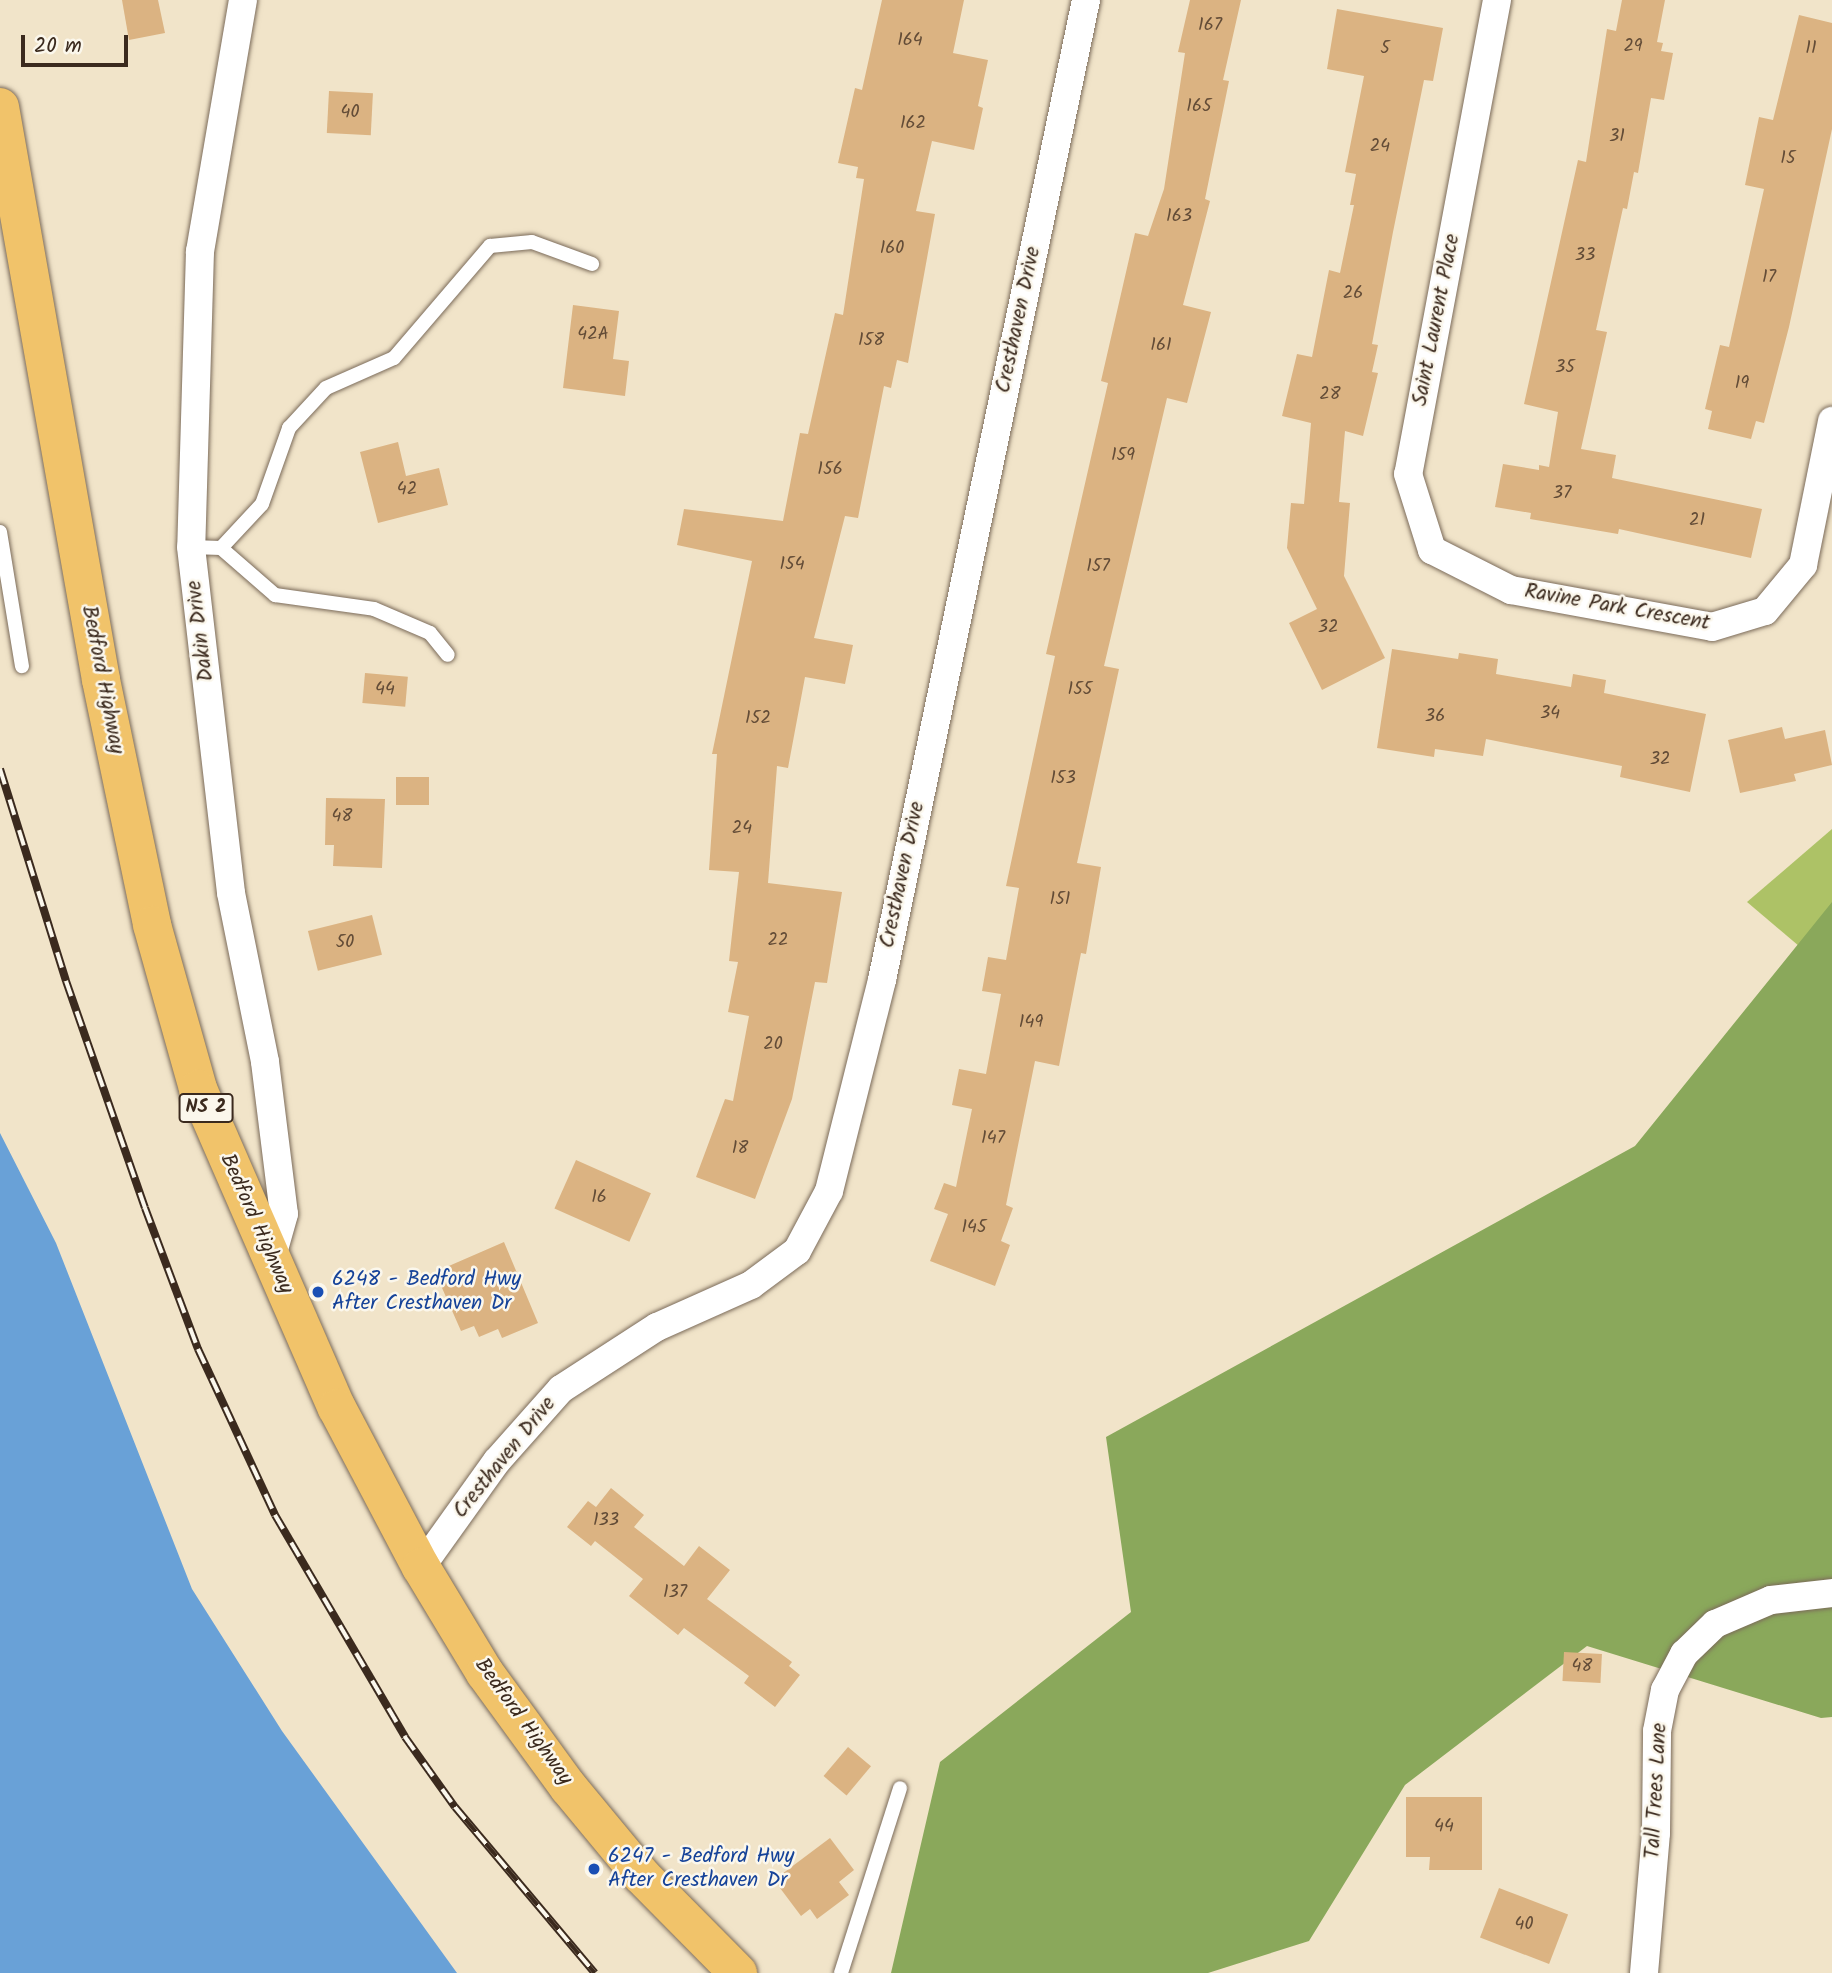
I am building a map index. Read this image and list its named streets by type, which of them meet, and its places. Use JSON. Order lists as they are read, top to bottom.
{
  "streets": {
    "main road": ["Bedford Highway", "NS 2"],
    "street": [
      "Cresthaven Drive",
      "Saint Laurent Place",
      "Ravine Park Crescent",
      "Dakin Drive",
      "Tall Trees Lane"
    ]
  },
  "crossings": [
    ["Cresthaven Drive", "Bedford Highway"],
    ["Saint Laurent Place", "Ravine Park Crescent"],
    ["Dakin Drive", "Bedford Highway"]
  ],
  "places": ["6248 - Bedford Hwy After Cresthaven Dr", "6247 - Bedford Hwy After Cresthaven Dr"],
  "house_numbers": [
    "167",
    "164",
    "29",
    "5",
    "11",
    "165",
    "40",
    "162",
    "31",
    "24",
    "15",
    "163",
    "160",
    "33",
    "17",
    "26",
    "42A",
    "158",
    "161",
    "35",
    "19",
    "28",
    "159",
    "156",
    "42",
    "37",
    "21",
    "154",
    "157",
    "32",
    "44",
    "155",
    "34",
    "36",
    "152",
    "32",
    "153",
    "48",
    "24",
    "151",
    "22",
    "50",
    "149",
    "20",
    "147",
    "18",
    "16",
    "145",
    "133",
    "137",
    "48",
    "44",
    "40"
  ],
  "scale_bar": "20 m"
}
